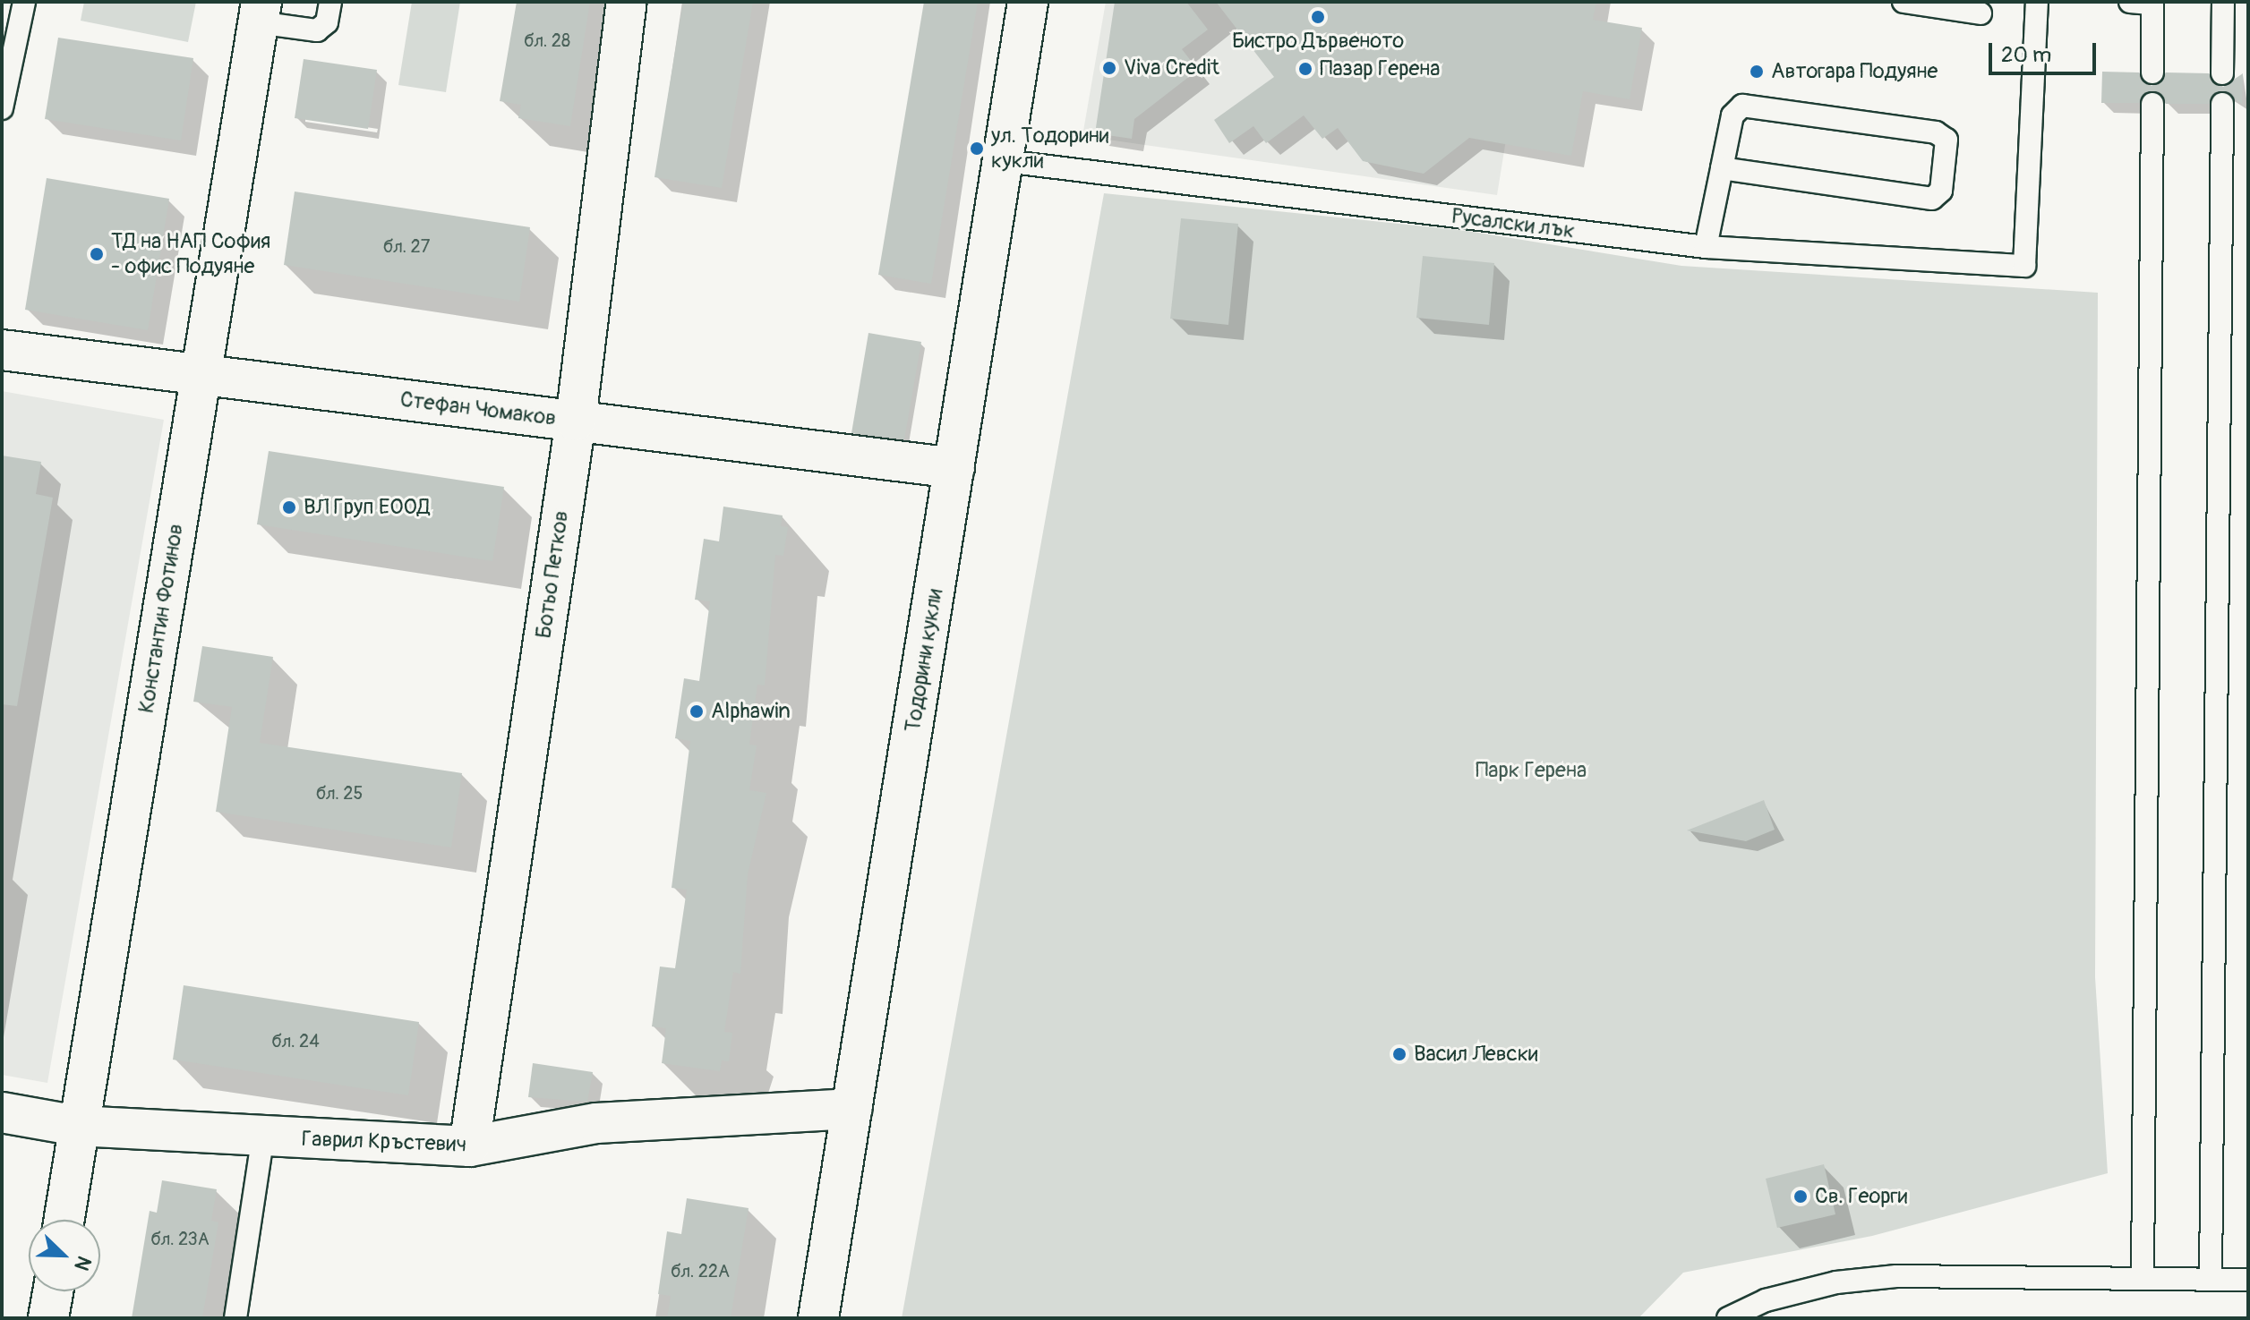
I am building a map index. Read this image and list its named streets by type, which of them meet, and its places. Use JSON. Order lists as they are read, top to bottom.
{
  "streets": {
    "street": [
      "Стефан Чомаков",
      "Ботьо Петков",
      "Константин Фотинов",
      "Тодорини кукли",
      "Гаврил Кръстевич"
    ],
    "lane": ["Русалски лък"]
  },
  "crossings": [
    ["Русалски лък", "Тодорини кукли"],
    ["Стефан Чомаков", "Ботьо Петков"],
    ["Стефан Чомаков", "Константин Фотинов"],
    ["Стефан Чомаков", "Тодорини кукли"],
    ["Ботьо Петков", "Гаврил Кръстевич"],
    ["Константин Фотинов", "Гаврил Кръстевич"],
    ["Тодорини кукли", "Гаврил Кръстевич"]
  ],
  "parks": ["Парк Герена"],
  "places": [
    "Бистро Дървеното",
    "Viva Credit",
    "Пазар Герена",
    "Автогара Подуяне",
    "ул. Тодорини кукли",
    "ТД на НАП София - офис Подуяне",
    "ВЛ Груп ЕООД",
    "Alphawin",
    "Васил Левски",
    "Св. Георги"
  ],
  "house_numbers": [
    "бл. 28",
    "бл. 27",
    "бл. 25",
    "бл. 24",
    "бл. 23А",
    "бл. 22А"
  ],
  "scale_bar": "20 m",
  "north": "bottom right"
}
